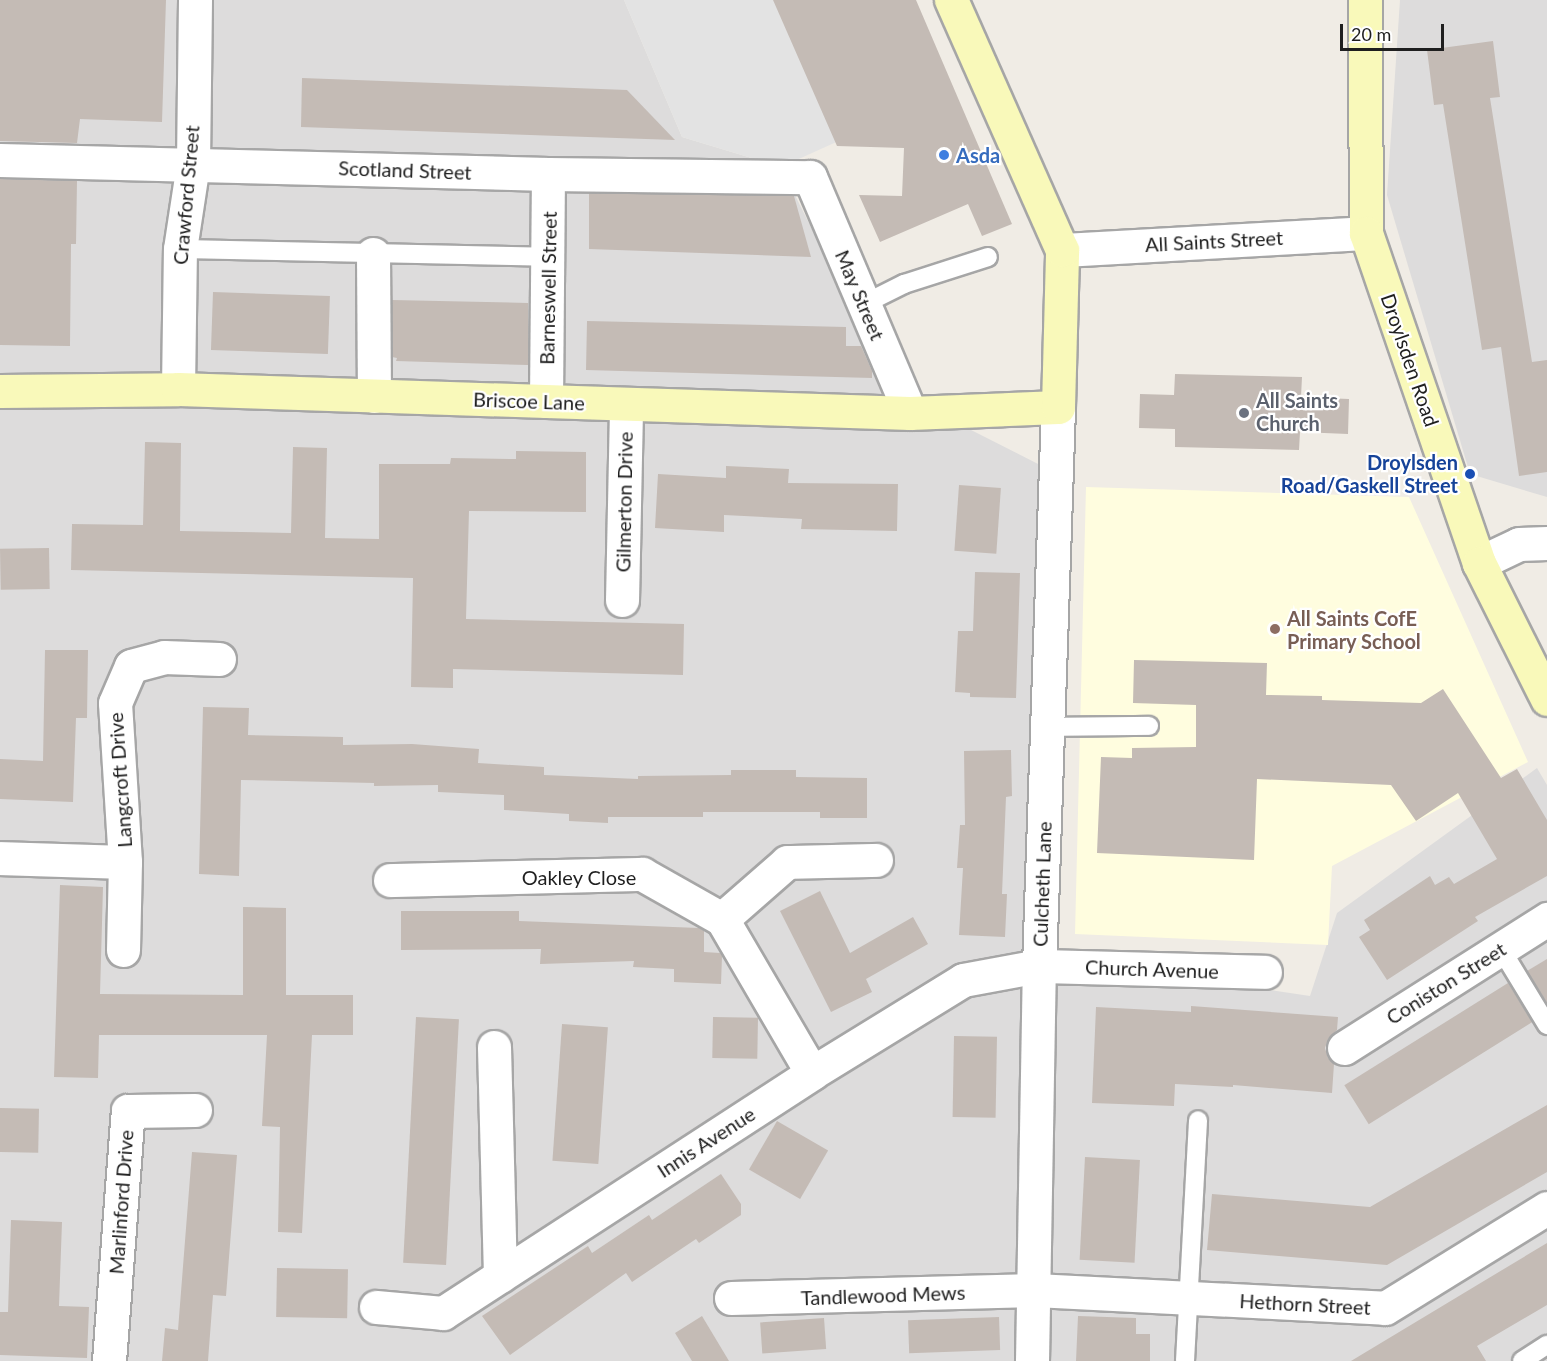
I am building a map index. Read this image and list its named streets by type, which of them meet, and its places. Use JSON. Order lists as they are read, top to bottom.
{
  "streets": {
    "street": [
      "Scotland Street",
      "Crawford Street",
      "All Saints Street",
      "Barneswell Street",
      "May Street",
      "Droylsden Road",
      "Briscoe Lane",
      "Gilmerton Drive",
      "Langcroft Drive",
      "Oakley Close",
      "Culcheth Lane",
      "Church Avenue",
      "Coniston Street",
      "Innis Avenue",
      "Marlinford Drive",
      "Tandlewood Mews",
      "Hethorn Street"
    ]
  },
  "crossings": [
    ["Scotland Street", "Crawford Street"],
    ["Scotland Street", "Barneswell Street"],
    ["Scotland Street", "May Street"],
    ["Crawford Street", "Briscoe Lane"],
    ["All Saints Street", "Droylsden Road"],
    ["Barneswell Street", "Briscoe Lane"],
    ["May Street", "Briscoe Lane"],
    ["Briscoe Lane", "Gilmerton Drive"],
    ["Briscoe Lane", "Culcheth Lane"],
    ["Culcheth Lane", "Church Avenue"],
    ["Culcheth Lane", "Innis Avenue"],
    ["Culcheth Lane", "Tandlewood Mews"],
    ["Culcheth Lane", "Hethorn Street"],
    ["Church Avenue", "Innis Avenue"],
    ["Tandlewood Mews", "Hethorn Street"]
  ],
  "places": [
    "Asda",
    "All Saints Church",
    "Droylsden Road/Gaskell Street",
    "All Saints CofE Primary School"
  ],
  "scale_bar": "20 m"
}
